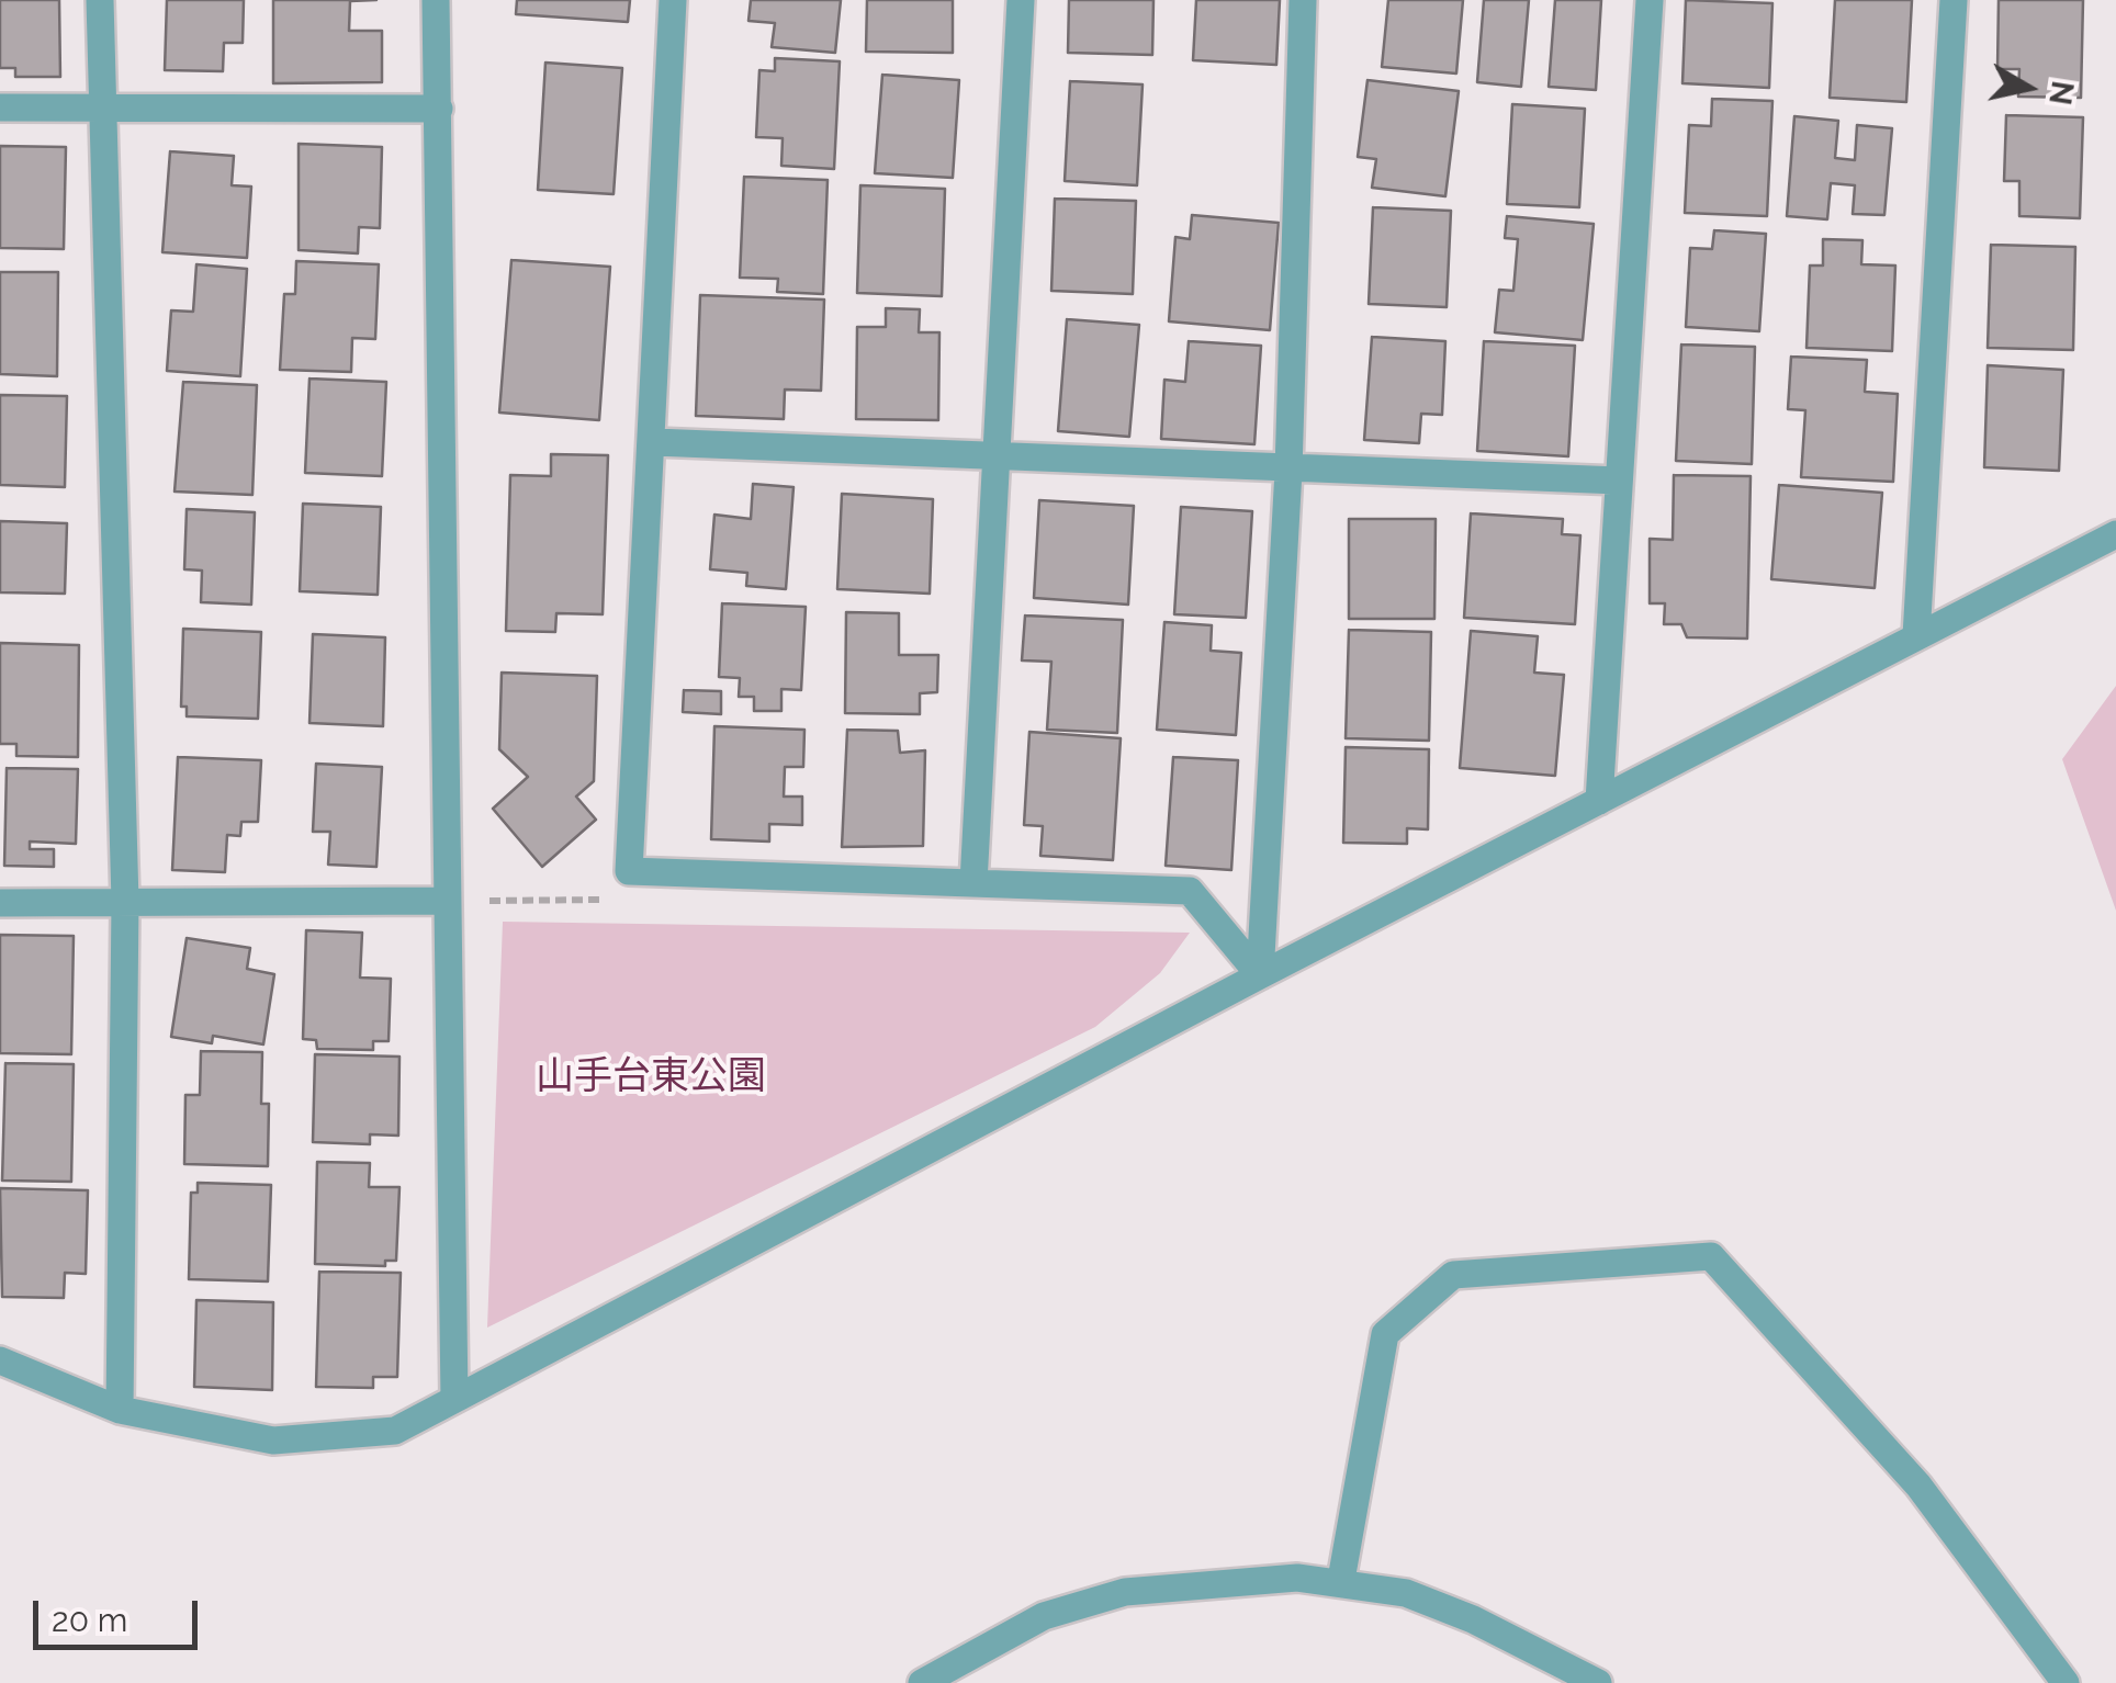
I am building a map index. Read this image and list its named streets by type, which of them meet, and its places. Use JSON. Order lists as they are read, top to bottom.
{
  "parks": ["山手台東公園"],
  "scale_bar": "20 m",
  "north": "right"
}
